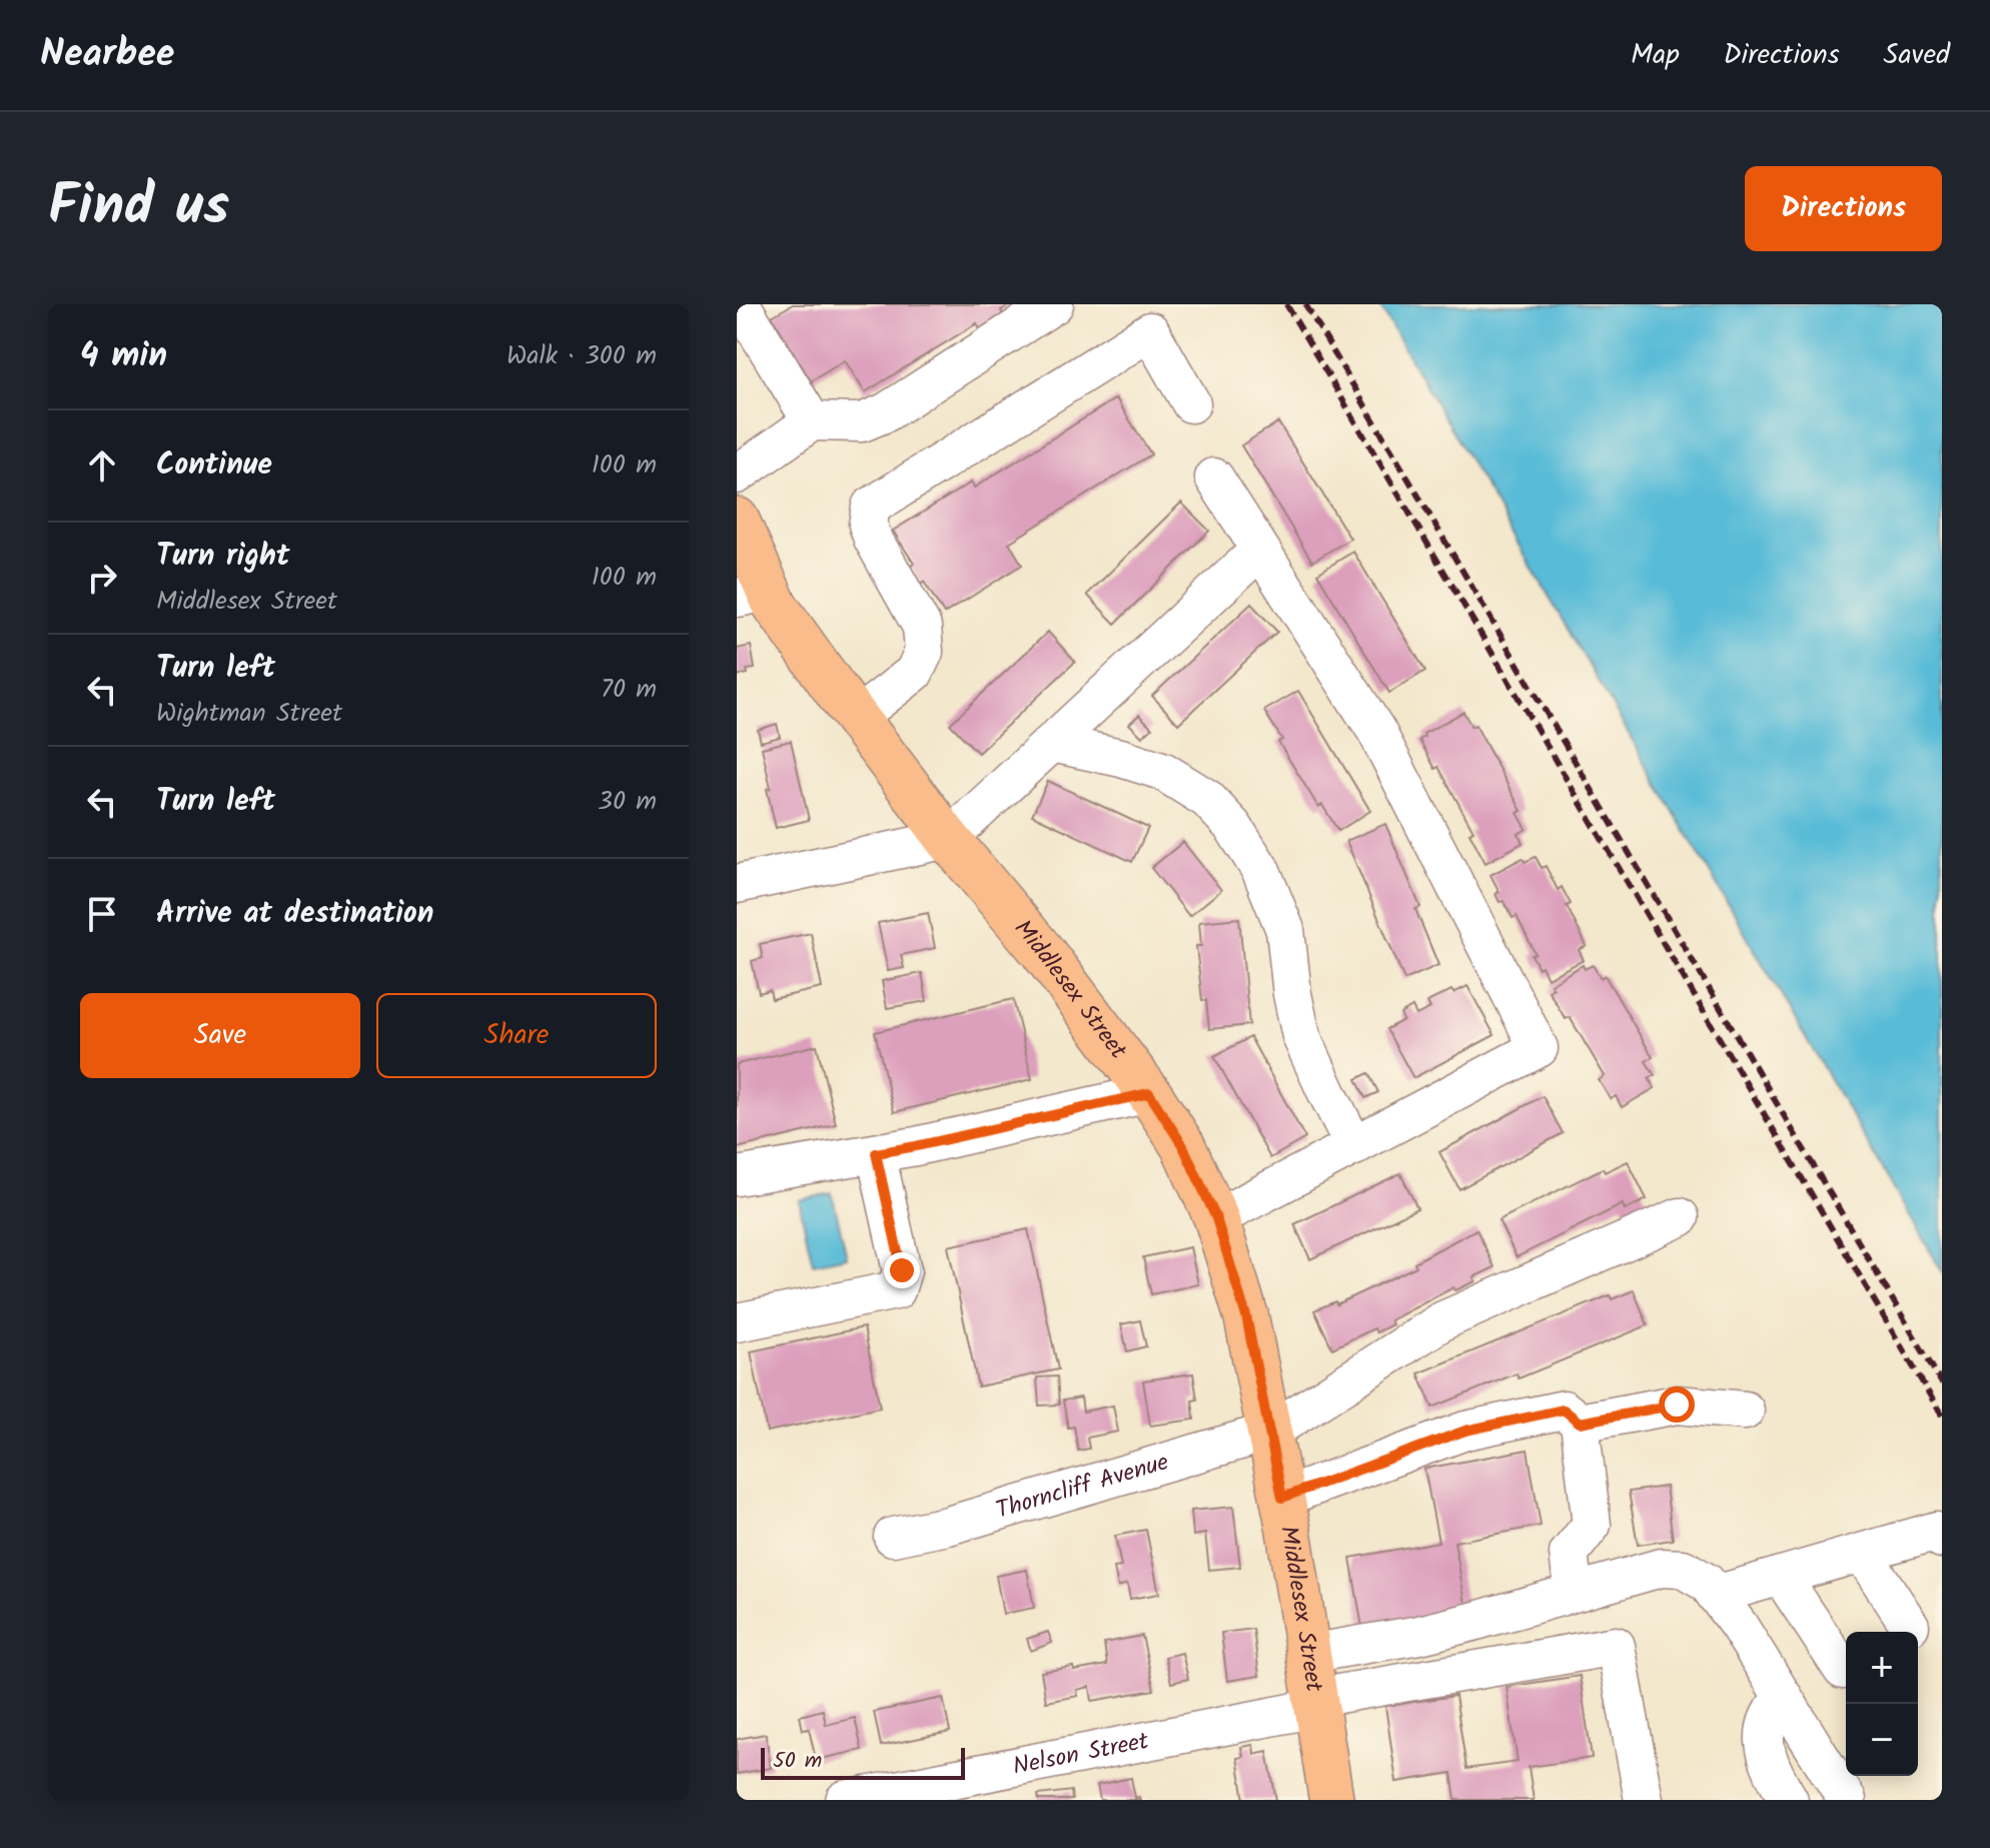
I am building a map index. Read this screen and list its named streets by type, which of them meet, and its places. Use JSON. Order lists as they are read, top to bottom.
{
  "streets": {
    "main road": ["Middlesex Street"],
    "street": ["Thorncliff Avenue", "Nelson Street"]
  },
  "crossings": [
    ["Middlesex Street", "Thorncliff Avenue"],
    ["Middlesex Street", "Nelson Street"]
  ],
  "scale_bar": "50 m",
  "page": {
    "header": "Nearbee",
    "nav": ["Map", "Directions", "Saved"],
    "title": "Find us",
    "buttons": [
      "Directions",
      ["Save", "Share"]
    ],
    "heading": ["4 min", "Walk · 300 m"],
    "list": [
      ["Continue", "100 m"],
      ["Turn right", "Middlesex Street", "100 m"],
      ["Turn left", "Wightman Street", "70 m"],
      ["Turn left", "30 m"],
      "Arrive at destination"
    ],
    "map_buttons": ["+", "−"],
    "scale": "50 m"
  }
}
